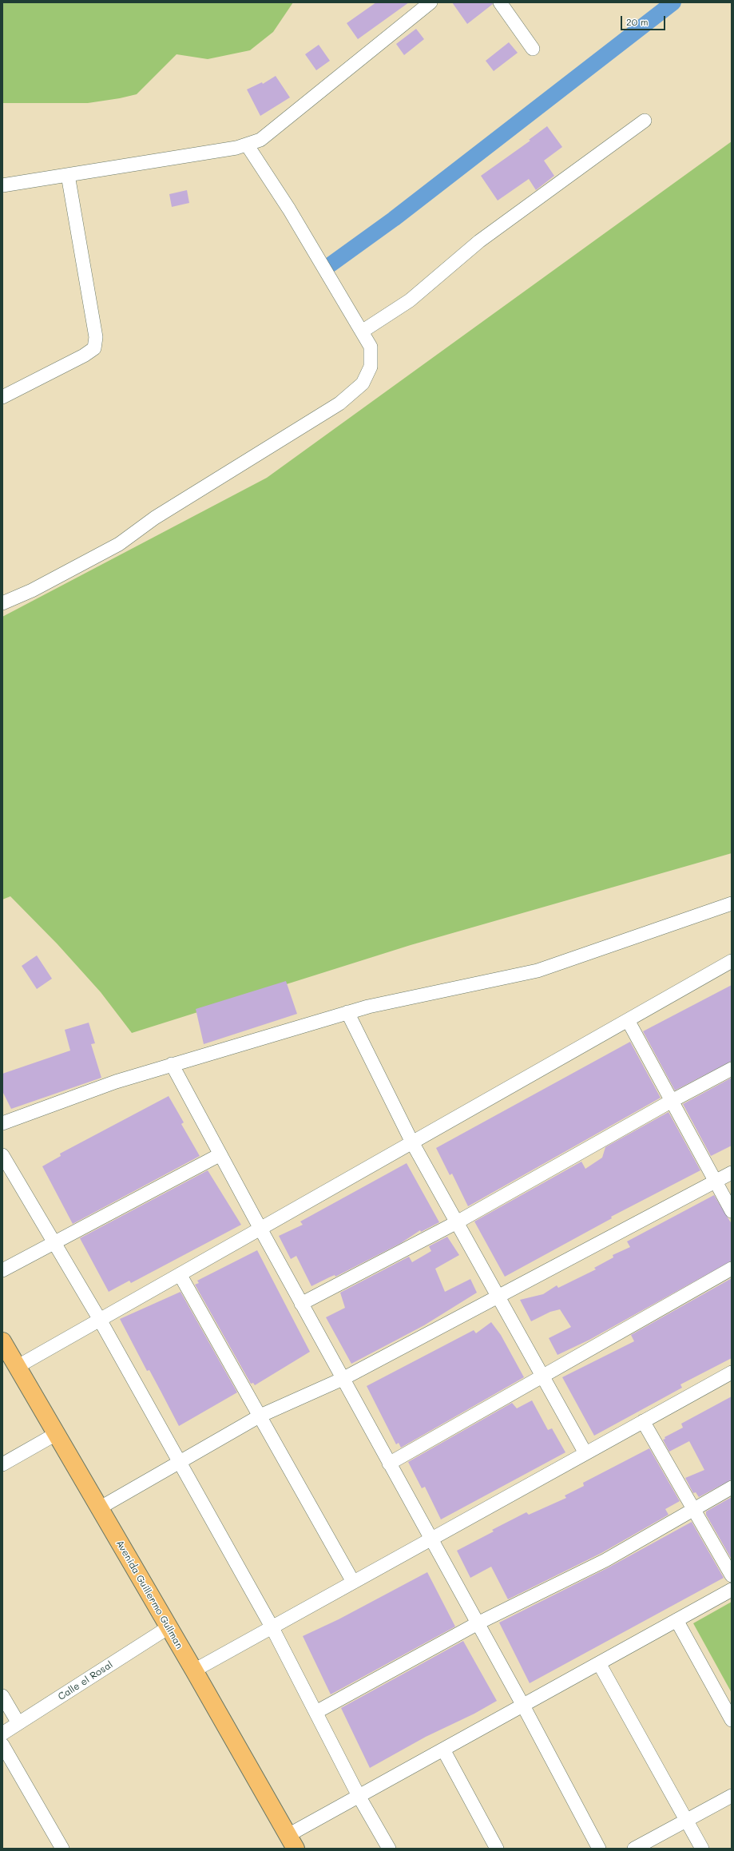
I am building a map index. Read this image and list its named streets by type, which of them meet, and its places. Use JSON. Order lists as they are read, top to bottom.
{
  "streets": {
    "main road": ["Avenida Guillermo Gullman"],
    "street": ["Calle el Rosal"]
  },
  "crossings": [
    ["Avenida Guillermo Gullman", "Calle el Rosal"]
  ],
  "scale_bar": "20 m"
}
